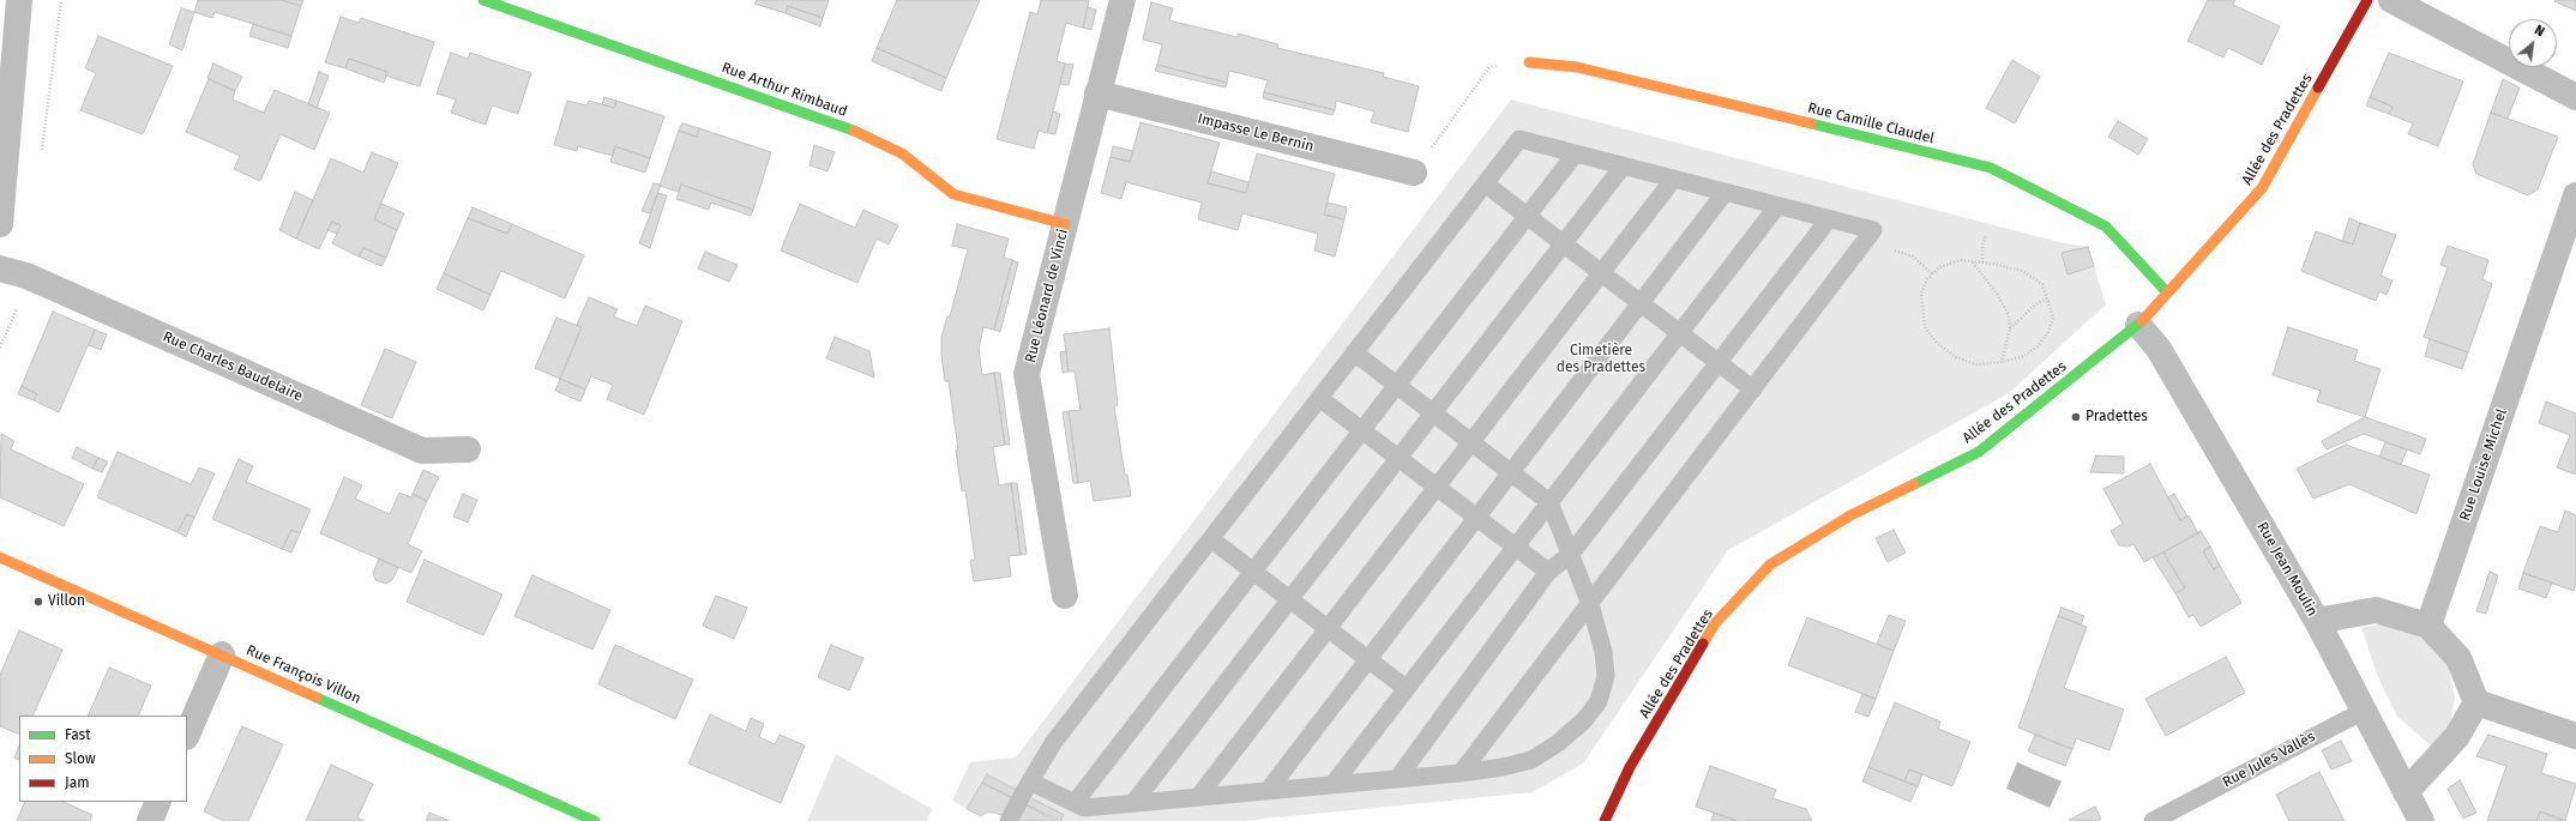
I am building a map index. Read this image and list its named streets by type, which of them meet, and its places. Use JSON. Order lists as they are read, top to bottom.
{
  "streets": {
    "street": [
      "Rue Arthur Rimbaud",
      "Rue Camille Claudel",
      "Allée des Pradettes",
      "Impasse Le Bernin",
      "Rue Léonard de Vinci",
      "Rue Charles Baudelaire",
      "Rue Louise Michel",
      "Rue Jean Moulin",
      "Rue François Villon"
    ],
    "lane": ["Rue Jules Vallès"]
  },
  "crossings": [
    ["Rue Arthur Rimbaud", "Rue Léonard de Vinci"],
    ["Rue Camille Claudel", "Allée des Pradettes"],
    ["Allée des Pradettes", "Rue Jean Moulin"],
    ["Impasse Le Bernin", "Rue Léonard de Vinci"],
    ["Rue Jean Moulin", "Rue Jules Vallès"]
  ],
  "parks": ["Cimetière des Pradettes"],
  "places": ["Pradettes", "Villon"],
  "legend": ["Fast", "Slow", "Jam"],
  "north": "top right"
}
